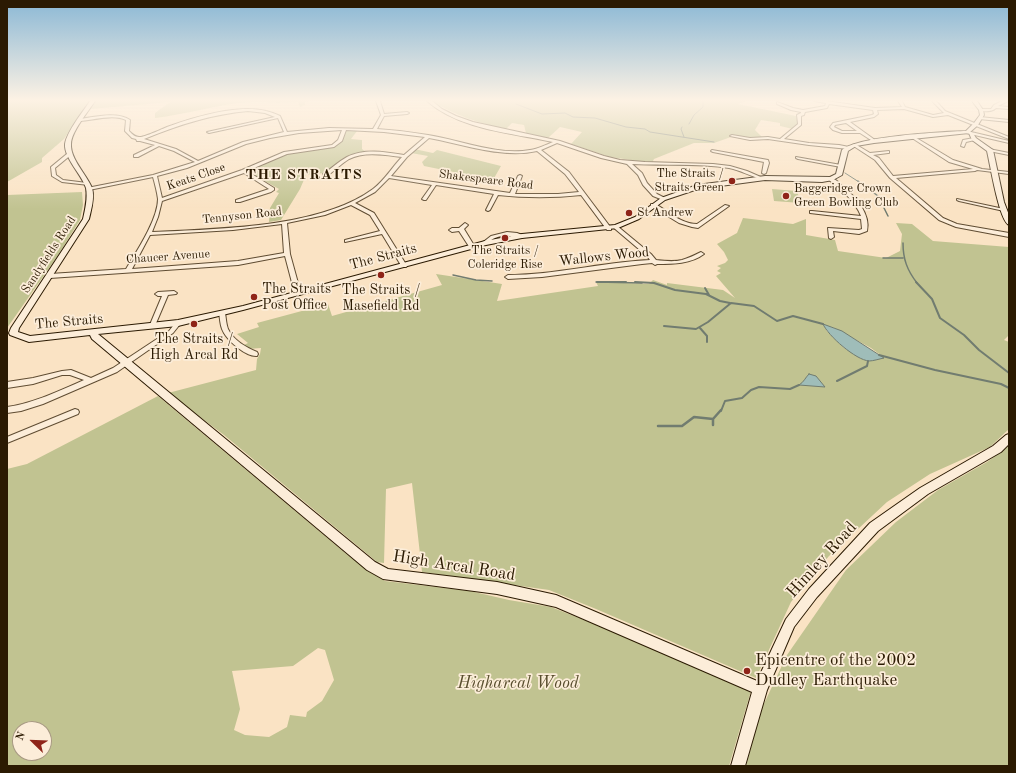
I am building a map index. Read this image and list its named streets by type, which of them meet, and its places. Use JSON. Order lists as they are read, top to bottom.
{
  "streets": {
    "street": [
      "Keats Close",
      "Shakespeare Road",
      "Tennyson Road",
      "Sandyfields Road",
      "Chaucer Avenue",
      "The Straits",
      "Wallows Wood",
      "Himley Road",
      "High Arcal Road"
    ]
  },
  "crossings": [
    ["Shakespeare Road", "Tennyson Road"],
    ["Sandyfields Road", "Chaucer Avenue"],
    ["Sandyfields Road", "The Straits"],
    ["The Straits", "High Arcal Road"],
    ["Himley Road", "High Arcal Road"]
  ],
  "districts": ["THE STRAITS"],
  "parks": ["Higharcal Wood"],
  "places": [
    "The Straits / Straits Green",
    "Baggeridge Crown Green Bowling Club",
    "St Andrew",
    "The Straits / Coleridge Rise",
    "The Straits / Masefield Rd",
    "The Straits Post Office",
    "The Straits / High Arcal Rd",
    "Epicentre of the 2002 Dudley Earthquake"
  ],
  "north": "top left"
}
